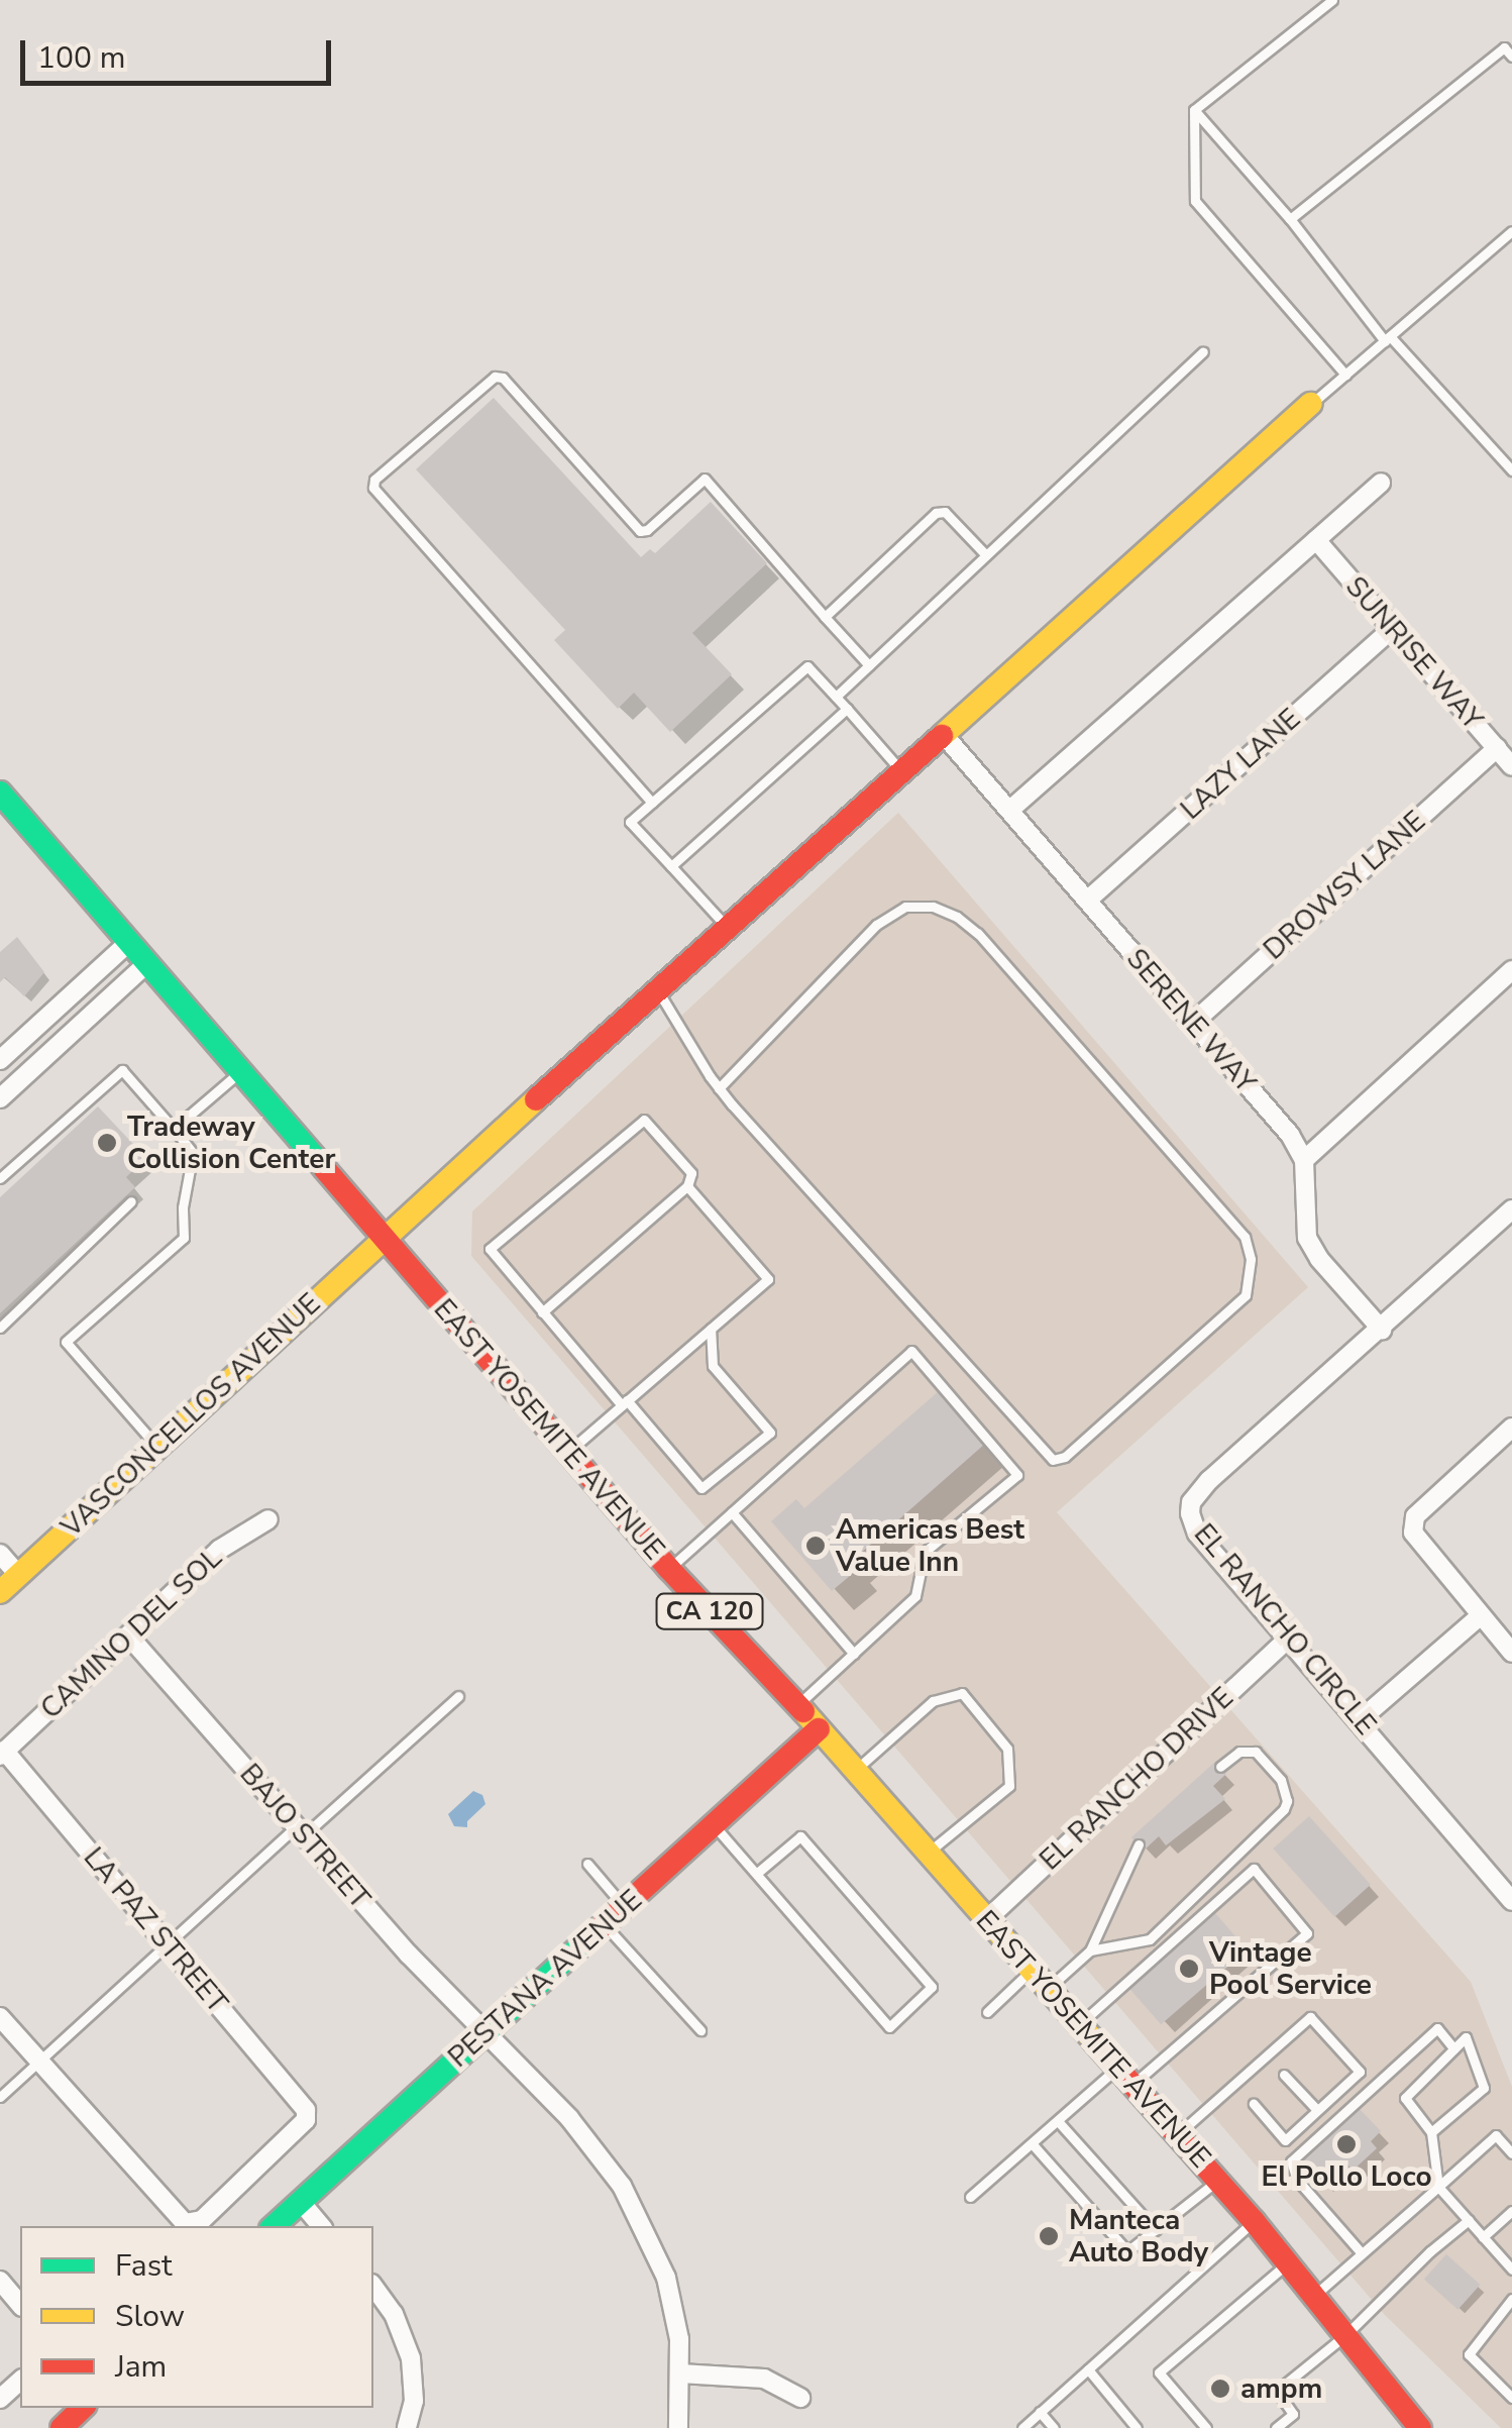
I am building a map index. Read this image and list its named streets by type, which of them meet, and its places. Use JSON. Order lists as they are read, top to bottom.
{
  "streets": {
    "street": [
      "SUNRISE WAY",
      "LAZY LANE",
      "DROWSY LANE",
      "SERENE WAY",
      "VASCONCELLOS AVENUE",
      "EAST YOSEMITE AVENUE",
      "CA 120",
      "EL RANCHO CIRCLE",
      "CAMINO DEL SOL",
      "EL RANCHO DRIVE",
      "BAJO STREET",
      "LA PAZ STREET",
      "PESTANA AVENUE"
    ]
  },
  "crossings": [
    ["SUNRISE WAY", "LAZY LANE"],
    ["SUNRISE WAY", "DROWSY LANE"],
    ["LAZY LANE", "SERENE WAY"],
    ["DROWSY LANE", "SERENE WAY"],
    ["SERENE WAY", "VASCONCELLOS AVENUE"],
    ["VASCONCELLOS AVENUE", "EAST YOSEMITE AVENUE"],
    ["EAST YOSEMITE AVENUE", "EL RANCHO DRIVE"],
    ["EAST YOSEMITE AVENUE", "PESTANA AVENUE"],
    ["EL RANCHO CIRCLE", "EL RANCHO DRIVE"],
    ["CAMINO DEL SOL", "BAJO STREET"],
    ["CAMINO DEL SOL", "LA PAZ STREET"],
    ["BAJO STREET", "PESTANA AVENUE"]
  ],
  "places": [
    "Tradeway Collision Center",
    "Americas Best Value Inn",
    "Vintage Pool Service",
    "El Pollo Loco",
    "Manteca Auto Body",
    "ampm"
  ],
  "legend": ["Fast", "Slow", "Jam"],
  "scale_bar": "100 m"
}
